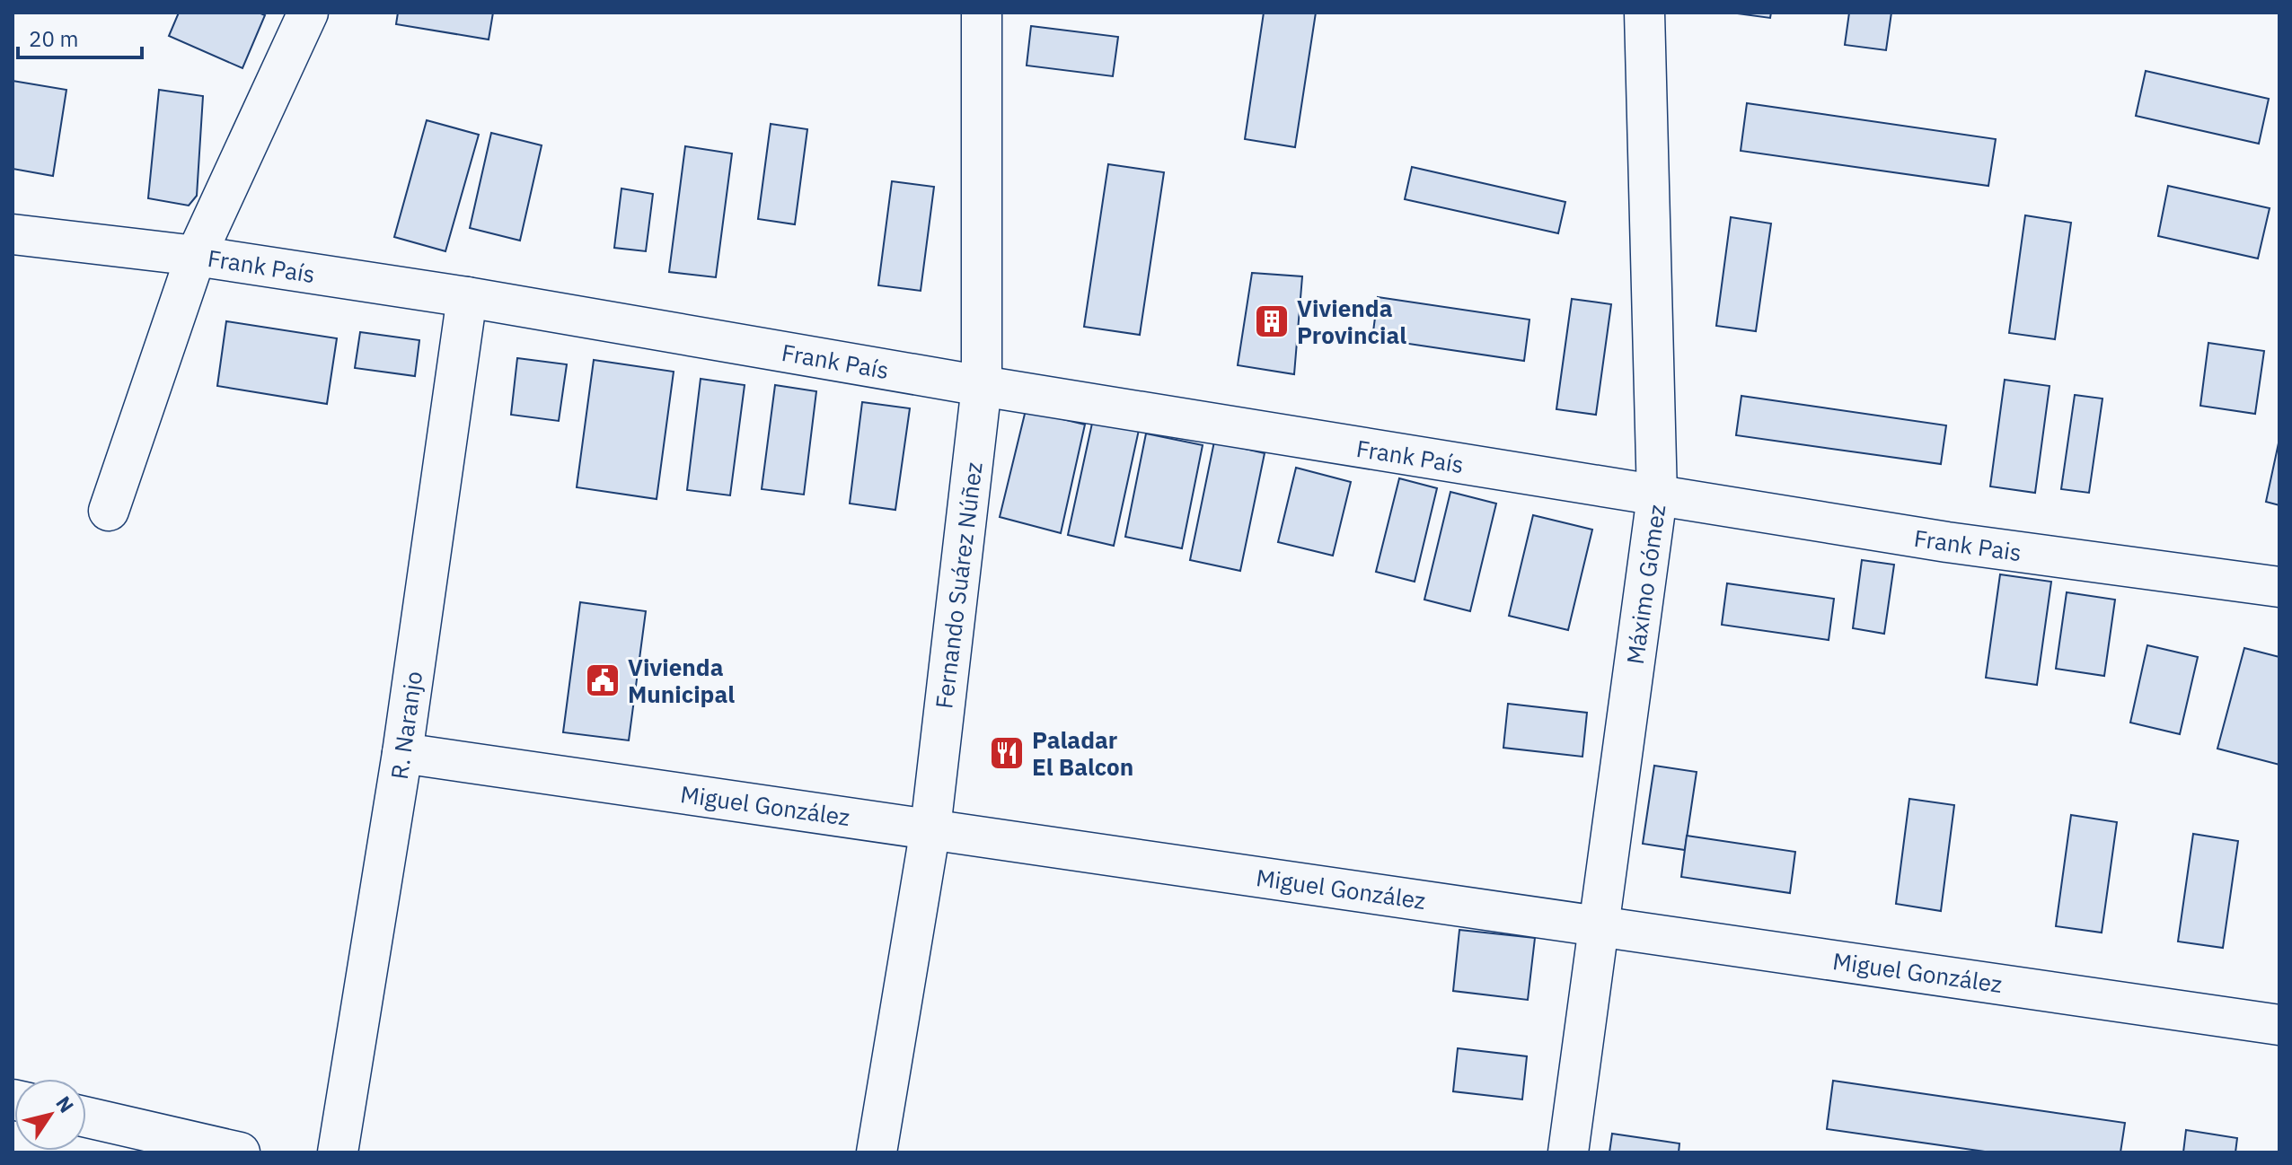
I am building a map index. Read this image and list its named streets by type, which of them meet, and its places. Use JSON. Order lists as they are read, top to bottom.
{
  "streets": {
    "street": [
      "Frank País",
      "Frank Pais",
      "Máximo Gómez",
      "Fernando Suárez Núñez",
      "R. Naranjo",
      "Miguel González"
    ]
  },
  "crossings": [
    ["Frank País", "Frank Pais"],
    ["Frank País", "Máximo Gómez"],
    ["Frank País", "Fernando Suárez Núñez"],
    ["Frank País", "R. Naranjo"],
    ["Frank Pais", "Máximo Gómez"],
    ["Máximo Gómez", "Miguel González"],
    ["Fernando Suárez Núñez", "Miguel González"],
    ["R. Naranjo", "Miguel González"]
  ],
  "places": {
    "building": ["Vivienda Provincial"],
    "public building": ["Vivienda Municipal"],
    "restaurant": ["Paladar El Balcon"]
  },
  "scale_bar": "20 m",
  "north": "top right"
}
